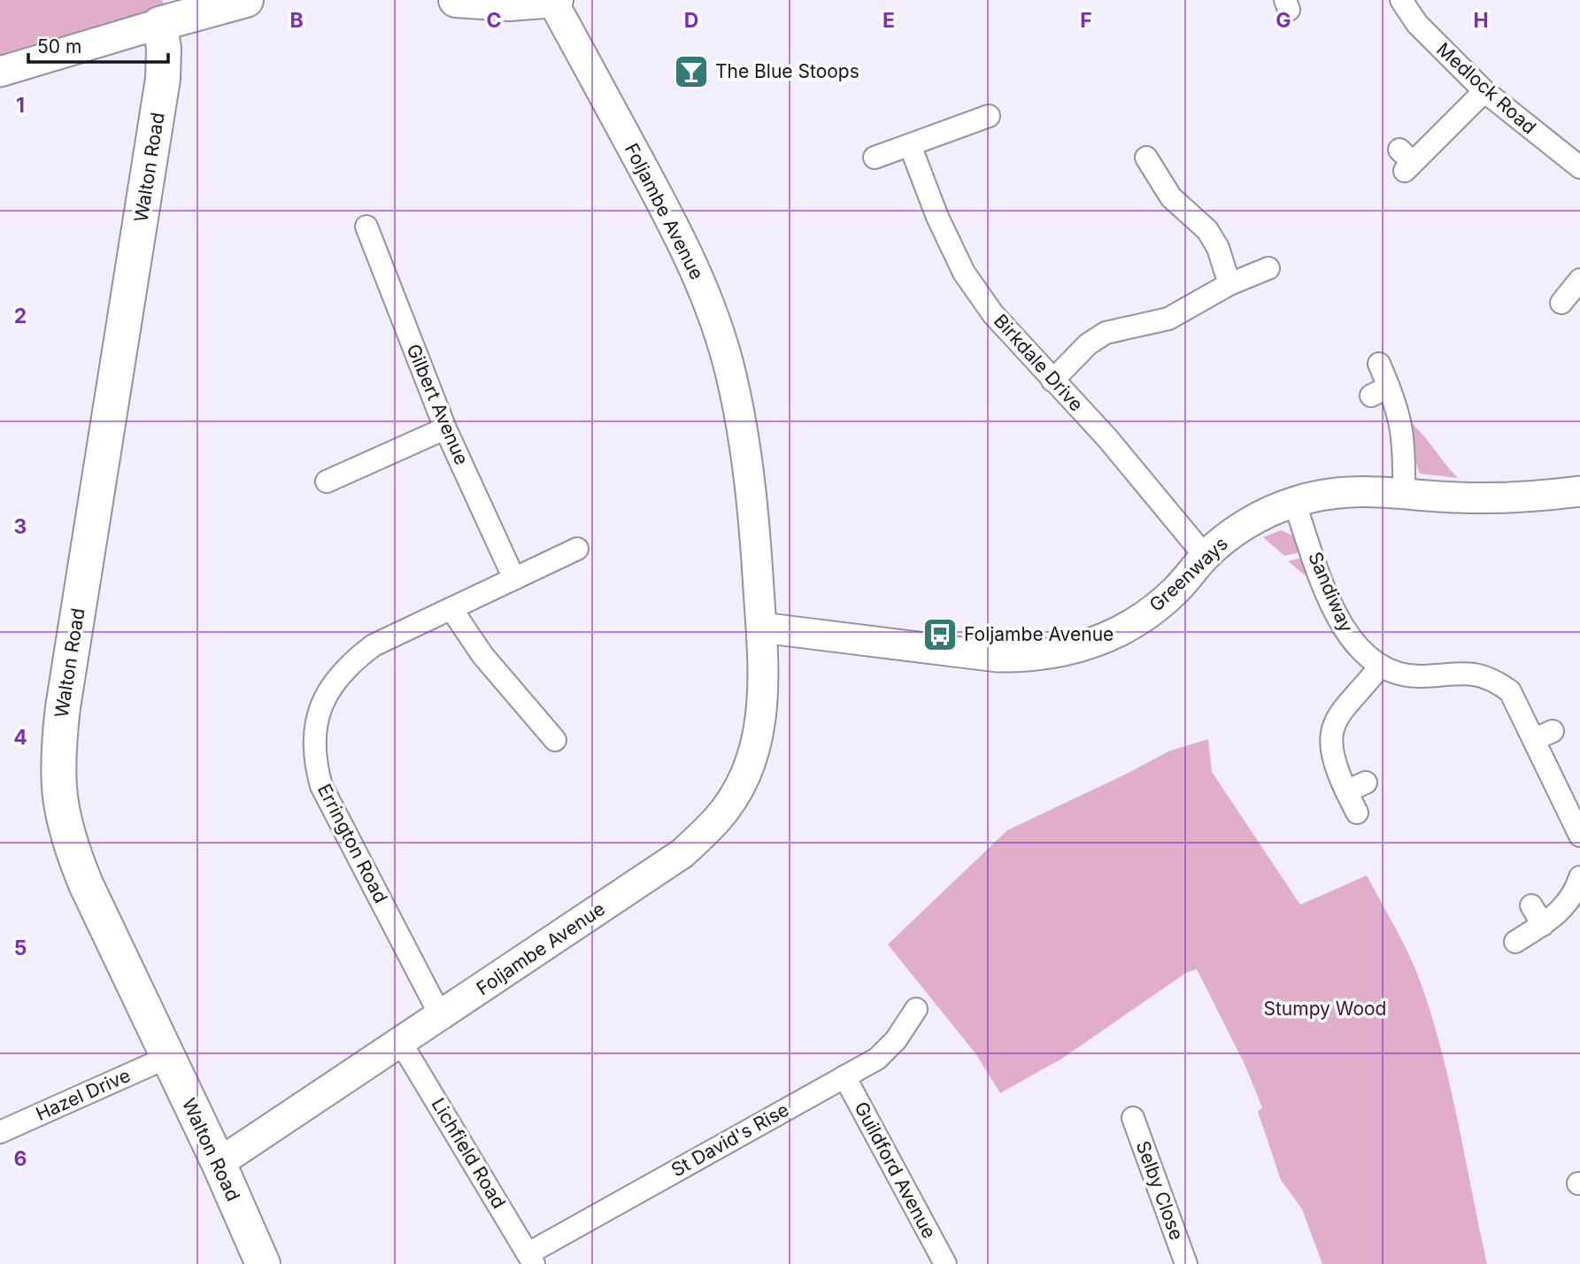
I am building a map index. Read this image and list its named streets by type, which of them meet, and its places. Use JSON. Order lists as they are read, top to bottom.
{
  "streets": {
    "main road": ["Walton Road"],
    "street": [
      "Medlock Road",
      "Foljambe Avenue",
      "Birkdale Drive",
      "Gilbert Avenue",
      "Greenways",
      "Sandiway",
      "Errington Road",
      "Hazel Drive",
      "St David's Rise",
      "Lichfield Road",
      "Guildford Avenue",
      "Selby Close"
    ]
  },
  "crossings": [
    ["Walton Road", "Foljambe Avenue"],
    ["Walton Road", "Hazel Drive"],
    ["Foljambe Avenue", "Greenways"],
    ["Foljambe Avenue", "Errington Road"],
    ["Foljambe Avenue", "Lichfield Road"],
    ["Birkdale Drive", "Greenways"],
    ["Gilbert Avenue", "Errington Road"],
    ["Greenways", "Sandiway"],
    ["St David's Rise", "Lichfield Road"],
    ["St David's Rise", "Guildford Avenue"]
  ],
  "parks": ["Stumpy Wood"],
  "places": {
    "bar": ["The Blue Stoops"],
    "bus stop": ["Foljambe Avenue"]
  },
  "scale_bar": "50 m",
  "grid": {
    "columns": [
      "B",
      "C",
      "D",
      "E",
      "F",
      "G",
      "H"
    ],
    "rows": [
      "1",
      "2",
      "3",
      "4",
      "5",
      "6"
    ]
  }
}
